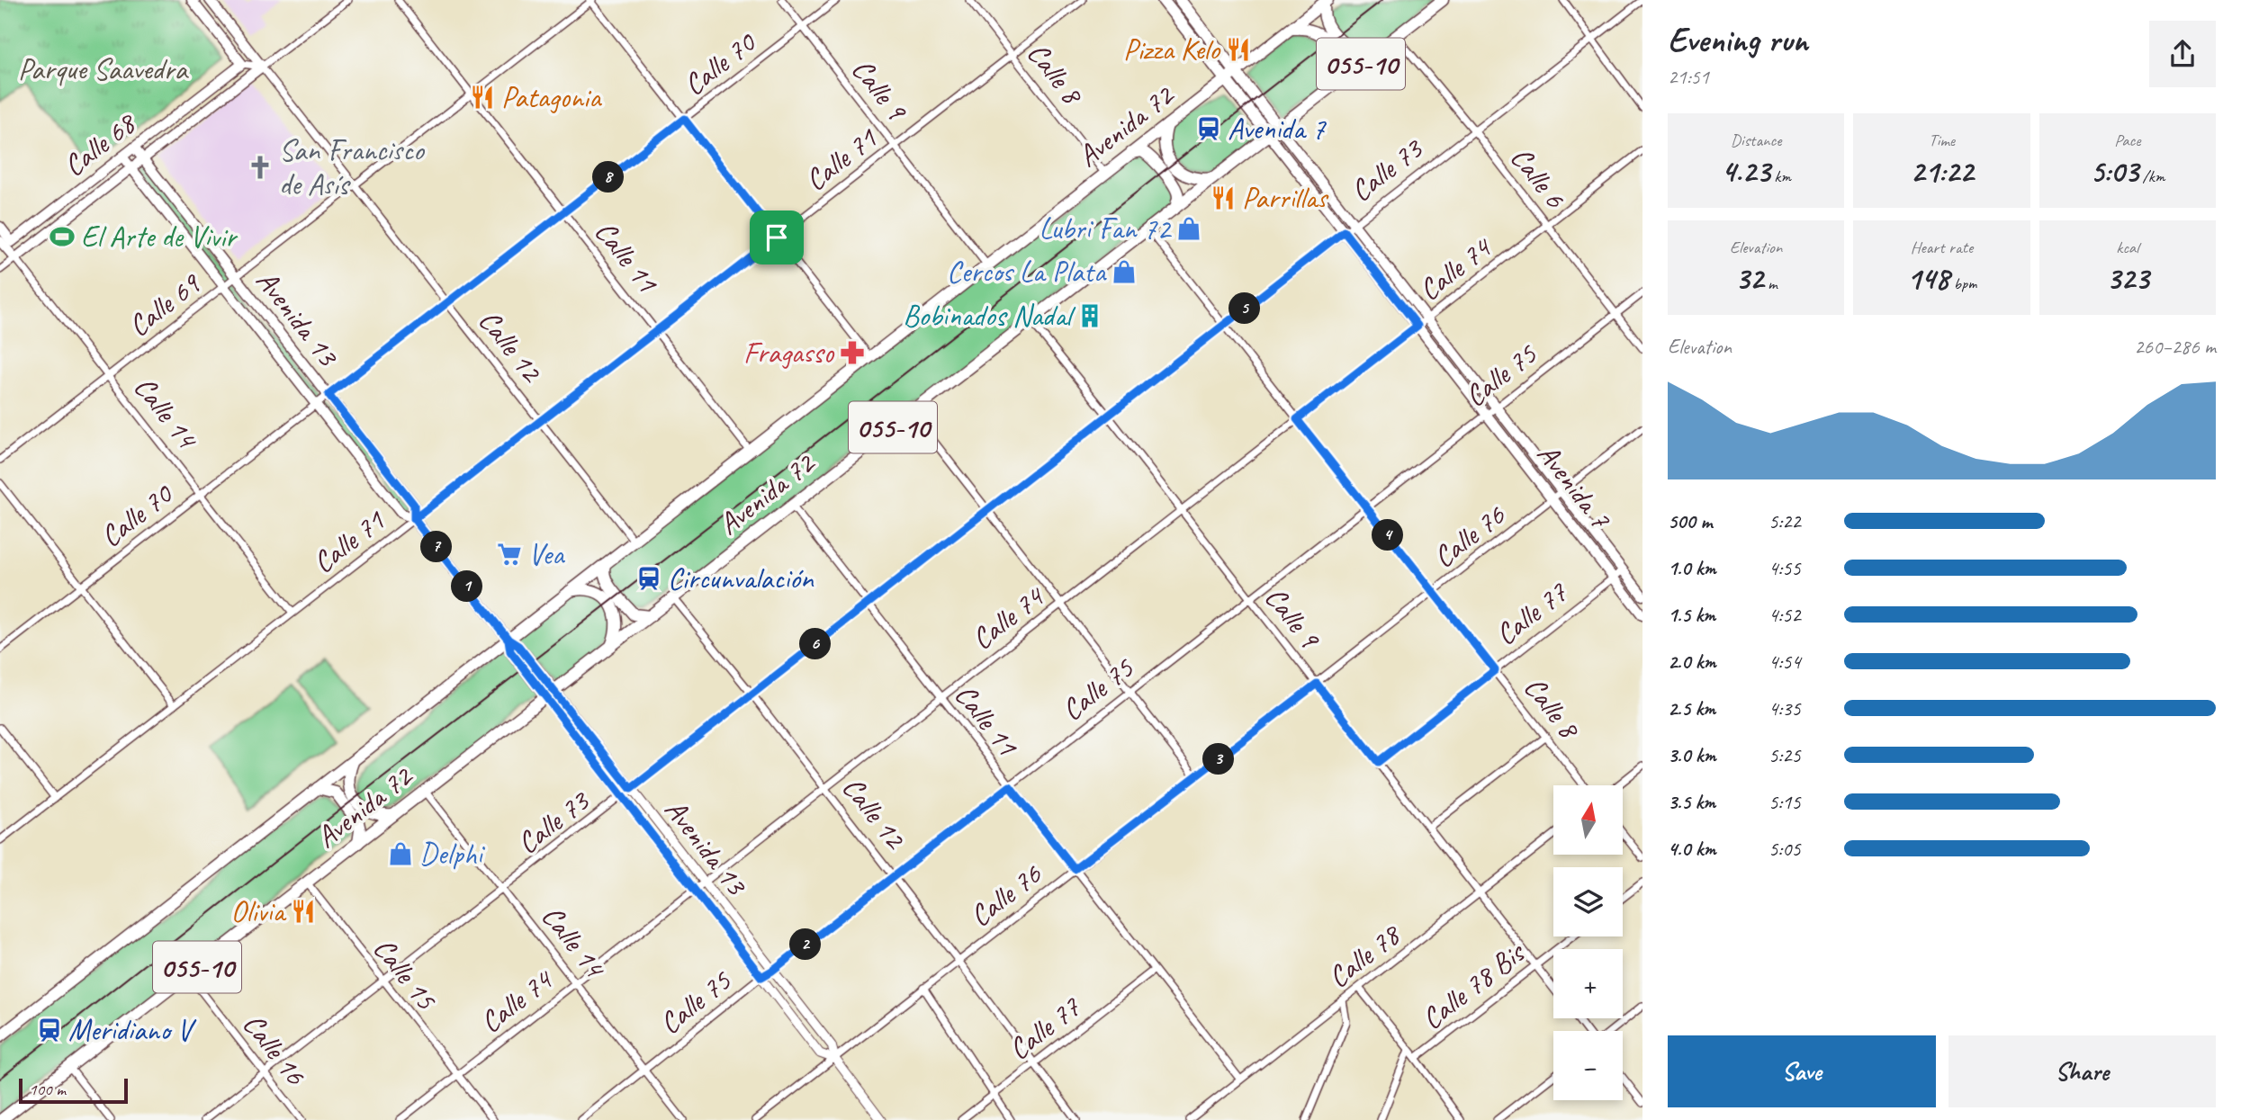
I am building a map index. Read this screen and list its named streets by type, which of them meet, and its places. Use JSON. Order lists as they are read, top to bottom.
{
  "streets": {
    "main road": [
      "055-10",
      "Avenida 72",
      "Calle 68",
      "Avenida 13",
      "Calle 12",
      "Calle 14",
      "Avenida 7"
    ],
    "street": [
      "Calle 70",
      "Calle 8",
      "Calle 9",
      "Calle 71",
      "Calle 73",
      "Calle 6",
      "Calle 11",
      "Calle 74",
      "Calle 69",
      "Calle 75",
      "Calle 76",
      "Calle 77",
      "Calle 78",
      "Calle 15",
      "Calle 78 Bis",
      "Calle 16"
    ]
  },
  "crossings": [
    ["Calle 70", "Calle 9"],
    ["Calle 70", "Calle 11"],
    ["Calle 70", "Avenida 13"],
    ["Calle 70", "Calle 12"],
    ["Calle 70", "Calle 14"],
    ["Calle 8", "Avenida 72"],
    ["Calle 8", "Calle 71"],
    ["Calle 8", "Calle 73"],
    ["Calle 8", "Calle 74"],
    ["Calle 8", "Calle 75"],
    ["Calle 8", "Calle 76"],
    ["Calle 8", "Calle 77"],
    ["Calle 9", "Avenida 72"],
    ["Calle 9", "Calle 71"],
    ["Calle 9", "Calle 73"],
    ["Calle 9", "Calle 74"],
    ["Calle 9", "Calle 75"],
    ["Calle 9", "Calle 76"],
    ["Calle 9", "Calle 77"],
    ["Calle 9", "Calle 78"],
    ["Calle 9", "Calle 78 Bis"],
    ["Avenida 72", "Calle 6"],
    ["Avenida 72", "Calle 11"],
    ["Avenida 72", "Avenida 13"],
    ["Avenida 72", "Calle 12"],
    ["Avenida 72", "Calle 14"],
    ["Avenida 72", "Avenida 7"],
    ["Avenida 72", "Calle 15"],
    ["Avenida 72", "Calle 16"],
    ["Calle 68", "Avenida 13"],
    ["Calle 68", "Calle 12"],
    ["Calle 68", "Calle 14"],
    ["Calle 71", "Calle 11"],
    ["Calle 71", "Avenida 13"],
    ["Calle 71", "Calle 12"],
    ["Calle 71", "Calle 14"],
    ["Calle 73", "Calle 6"],
    ["Calle 73", "Calle 11"],
    ["Calle 73", "Avenida 13"],
    ["Calle 73", "Calle 12"],
    ["Calle 73", "Calle 14"],
    ["Calle 73", "Avenida 7"],
    ["Calle 73", "Calle 15"],
    ["Calle 73", "Calle 16"],
    ["Calle 6", "Calle 74"],
    ["Calle 6", "Calle 75"],
    ["Calle 11", "Calle 74"],
    ["Calle 11", "Calle 69"],
    ["Calle 11", "Calle 75"],
    ["Calle 11", "Calle 76"],
    ["Calle 11", "Calle 77"],
    ["Calle 11", "Calle 78"],
    ["Calle 74", "Avenida 13"],
    ["Calle 74", "Calle 12"],
    ["Calle 74", "Calle 14"],
    ["Calle 74", "Avenida 7"],
    ["Calle 74", "Calle 15"],
    ["Calle 69", "Avenida 13"],
    ["Calle 69", "Calle 12"],
    ["Calle 69", "Calle 14"],
    ["Avenida 13", "Calle 75"],
    ["Avenida 13", "Calle 76"],
    ["Calle 12", "Calle 75"],
    ["Calle 12", "Calle 76"],
    ["Calle 12", "Calle 77"],
    ["Calle 75", "Calle 14"],
    ["Calle 75", "Avenida 7"],
    ["Avenida 7", "Calle 76"],
    ["Avenida 7", "Calle 77"]
  ],
  "parks": ["Parque Saavedra"],
  "places": {
    "restaurant": [
      "Pizza Kelo",
      "Patagonia",
      "Parrillas",
      "Olivia"
    ],
    "station": ["Avenida 7", "Circunvalación", "Meridiano V"],
    "church": ["San Francisco de Asís"],
    "shop": ["Lubri Fan 72", "Cercos La Plata", "Delphi"],
    "sports": ["El Arte de Vivir"],
    "building": ["Bobinados Nadal"],
    "pharmacy": ["Fragasso"],
    "supermarket": ["Vea"]
  },
  "scale_bar": "100 m",
  "north": "top",
  "page": {
    "heading": ["Evening run", "21:51"],
    "stats": [
      ["Distance", "4.23 km"],
      ["Time", "21:22"],
      ["Pace", "5:03 /km"],
      ["Elevation", "32 m"],
      ["Heart rate", "148 bpm"],
      ["kcal", "323"]
    ],
    "pins": [
      "8",
      "5",
      "4",
      "7",
      "1",
      "6",
      "3",
      "2"
    ],
    "chart": ["Elevation", "260–286 m"],
    "list": [
      {
        "name": "500 m",
        "note": "5:22"
      },
      {
        "name": "1.0 km",
        "note": "4:55"
      },
      {
        "name": "1.5 km",
        "note": "4:52"
      },
      {
        "name": "2.0 km",
        "note": "4:54"
      },
      {
        "name": "2.5 km",
        "note": "4:35"
      },
      {
        "name": "3.0 km",
        "note": "5:25"
      },
      {
        "name": "3.5 km",
        "note": "5:15"
      },
      {
        "name": "4.0 km",
        "note": "5:05"
      }
    ],
    "map_buttons": ["+", "−"],
    "buttons": ["Save", "Share"],
    "scale": "100 m"
  }
}
